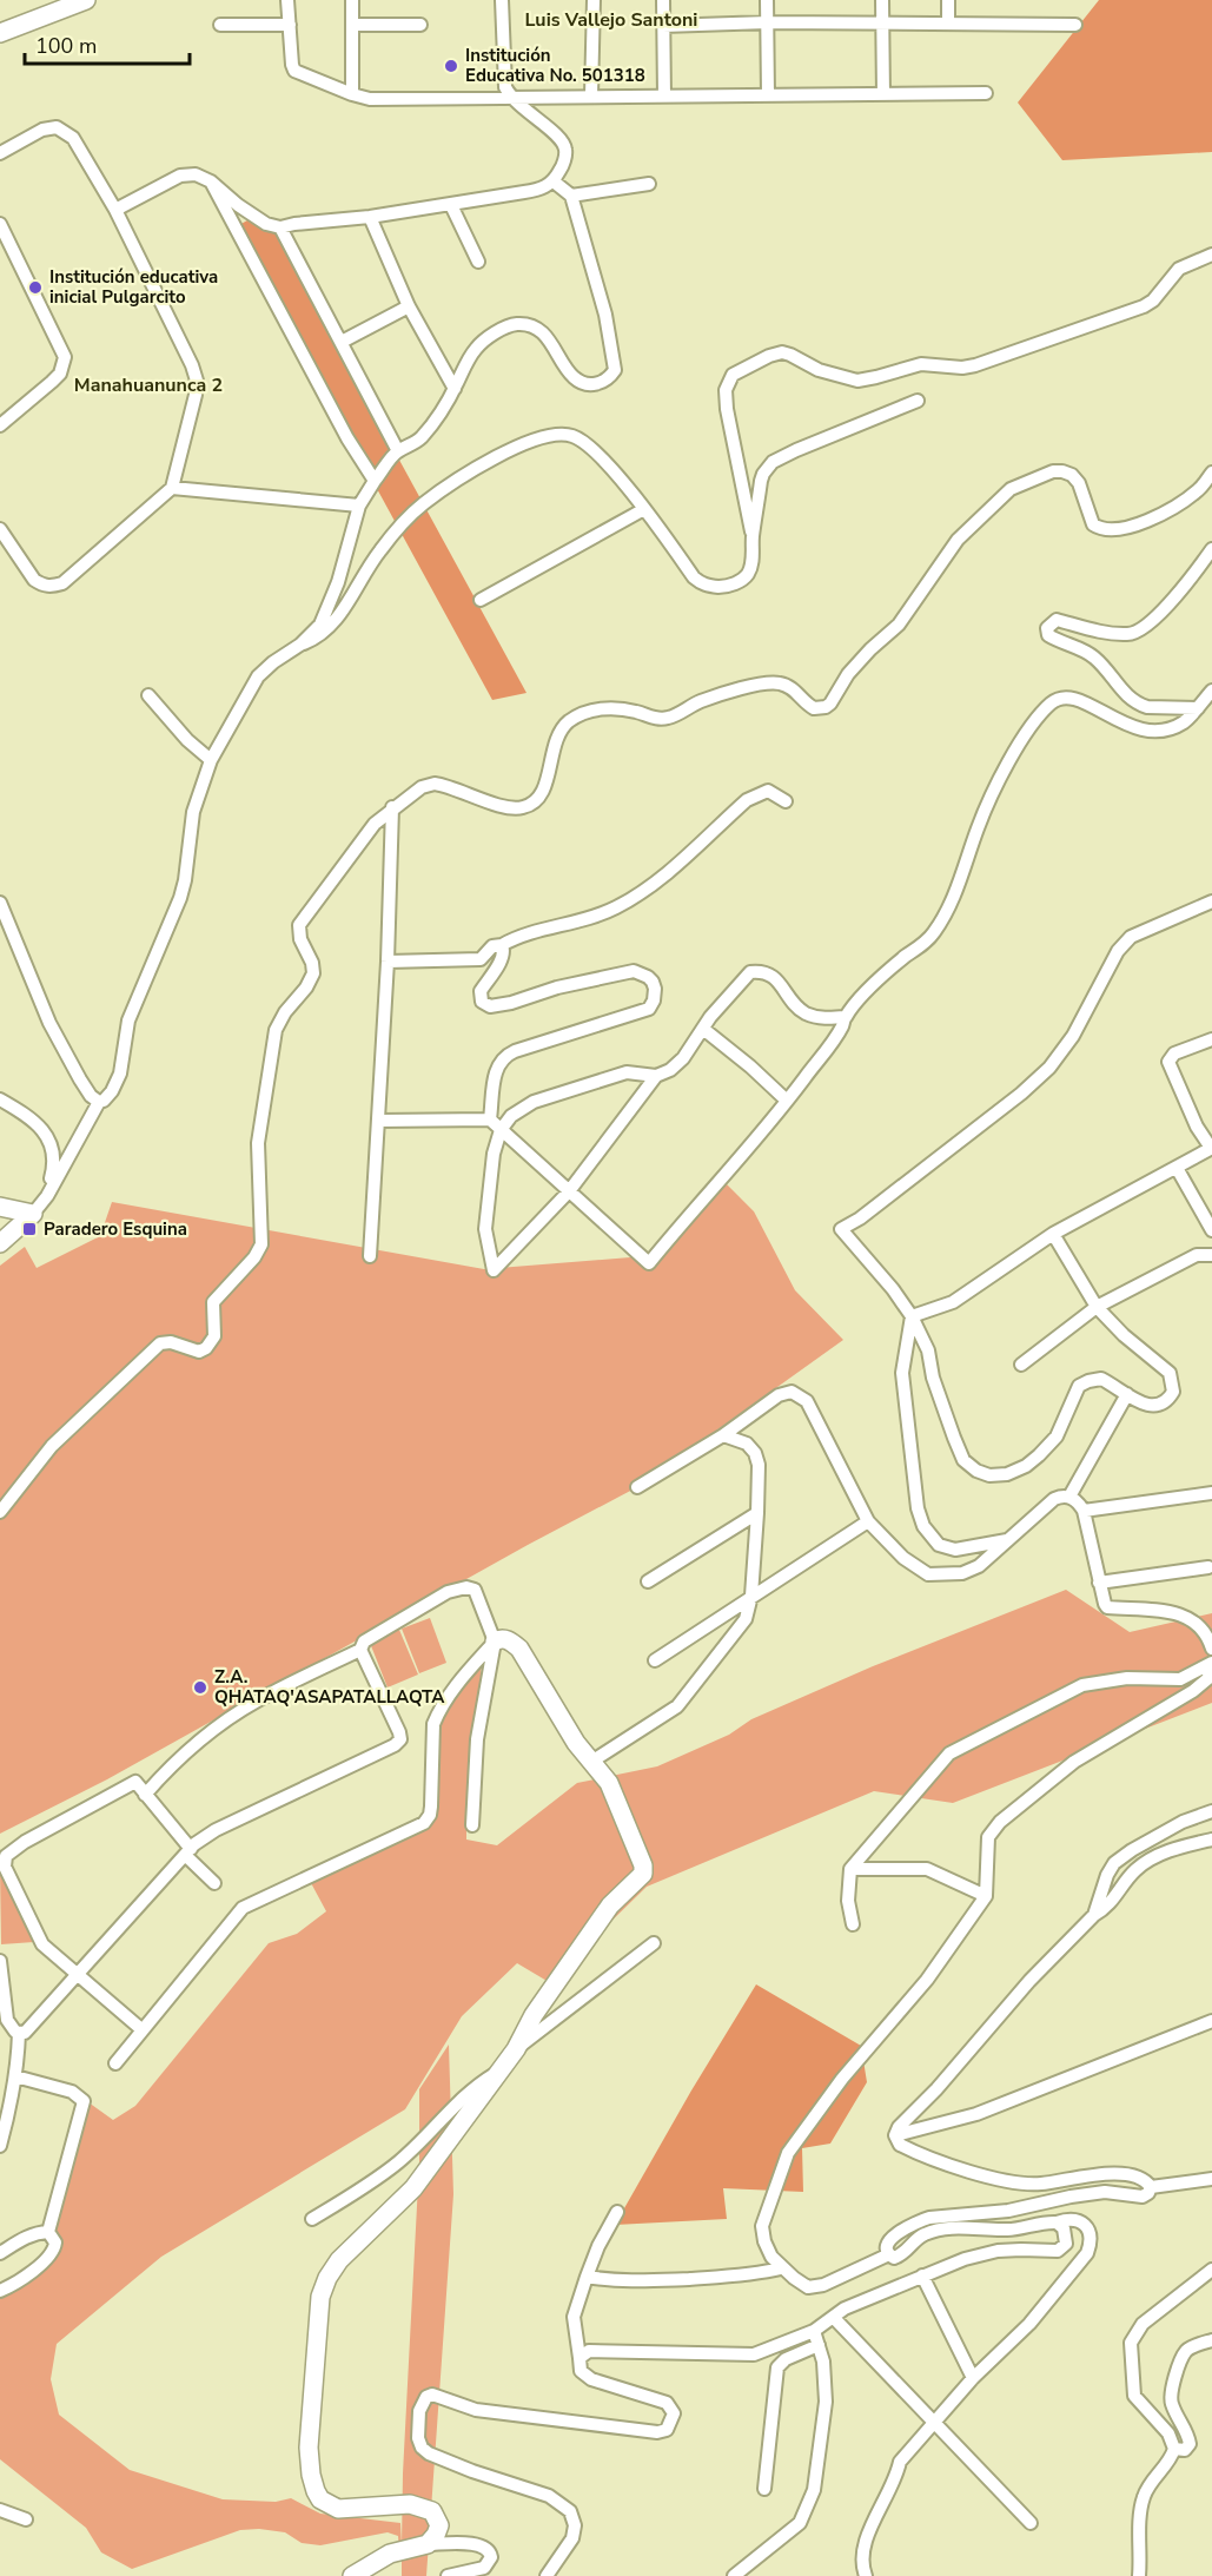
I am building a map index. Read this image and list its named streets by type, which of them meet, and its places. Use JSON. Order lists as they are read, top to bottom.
{
  "districts": ["Luis Vallejo Santoni", "Manahuanunca 2"],
  "places": {
    "other": ["Institución Educativa No. 501318", "Institución educativa inicial Pulgarcito", "Z.A. QHATAQ'ASAPATALLAQTA"],
    "transit": ["Paradero Esquina"]
  },
  "scale_bar": "100 m"
}
